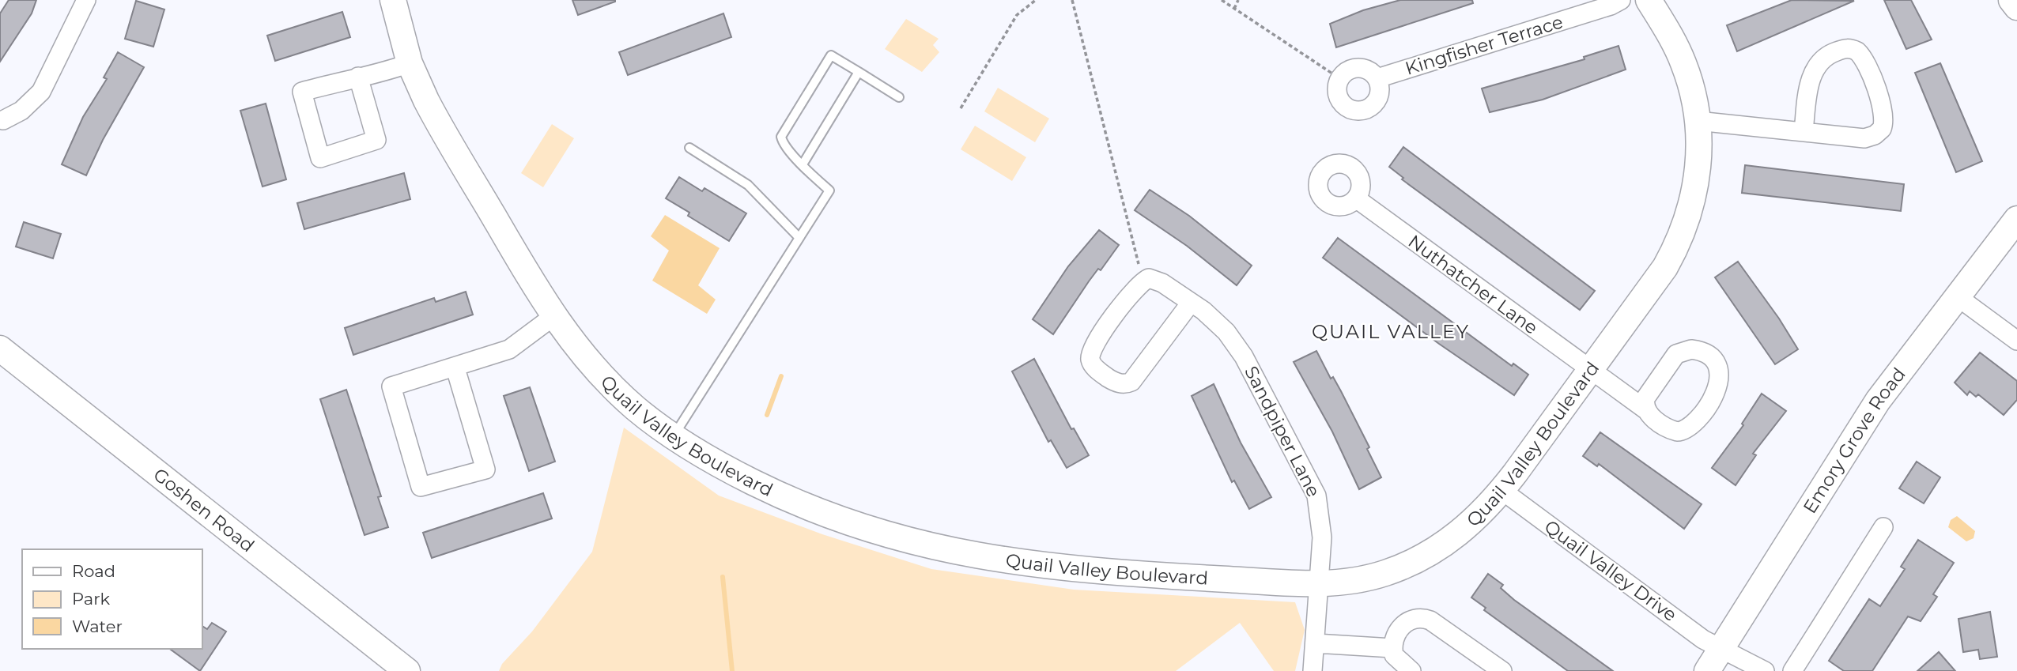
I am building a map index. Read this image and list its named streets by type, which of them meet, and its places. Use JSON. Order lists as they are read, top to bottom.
{
  "streets": {
    "street": [
      "Kingfisher Terrace",
      "Nuthatcher Lane",
      "Sandpiper Lane",
      "Quail Valley Boulevard",
      "Emory Grove Road",
      "Goshen Road",
      "Quail Valley Drive"
    ]
  },
  "crossings": [
    ["Nuthatcher Lane", "Quail Valley Boulevard"],
    ["Sandpiper Lane", "Quail Valley Boulevard"],
    ["Quail Valley Boulevard", "Quail Valley Drive"],
    ["Emory Grove Road", "Quail Valley Drive"]
  ],
  "districts": ["QUAIL VALLEY"],
  "legend": ["Road", "Park", "Water"]
}
